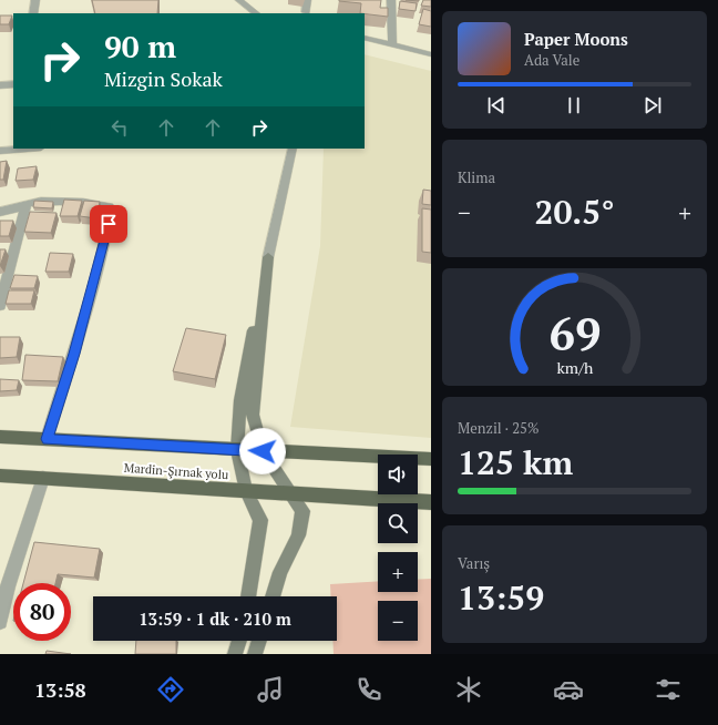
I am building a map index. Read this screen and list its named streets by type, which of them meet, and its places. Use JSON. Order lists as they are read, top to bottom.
{
  "streets": {
    "highway": ["Mardin-Şırnak yolu"]
  },
  "page": {
    "turn": ["90 m", "Mizgin Sokak"],
    "song": ["Paper Moons", "Ada Vale"],
    "tile": [
      "Klima",
      ["Menzil · 25%", "125 km"],
      ["Varış", "13:59"]
    ],
    "heat": ["−", "20.5°", "+"],
    "map_buttons": ["+", "−"],
    "limit": "80",
    "trip": "13:59 · 1 dk · 210 m",
    "tabs": "13:58",
    "gauge": ["69", "km/h"]
  }
}
